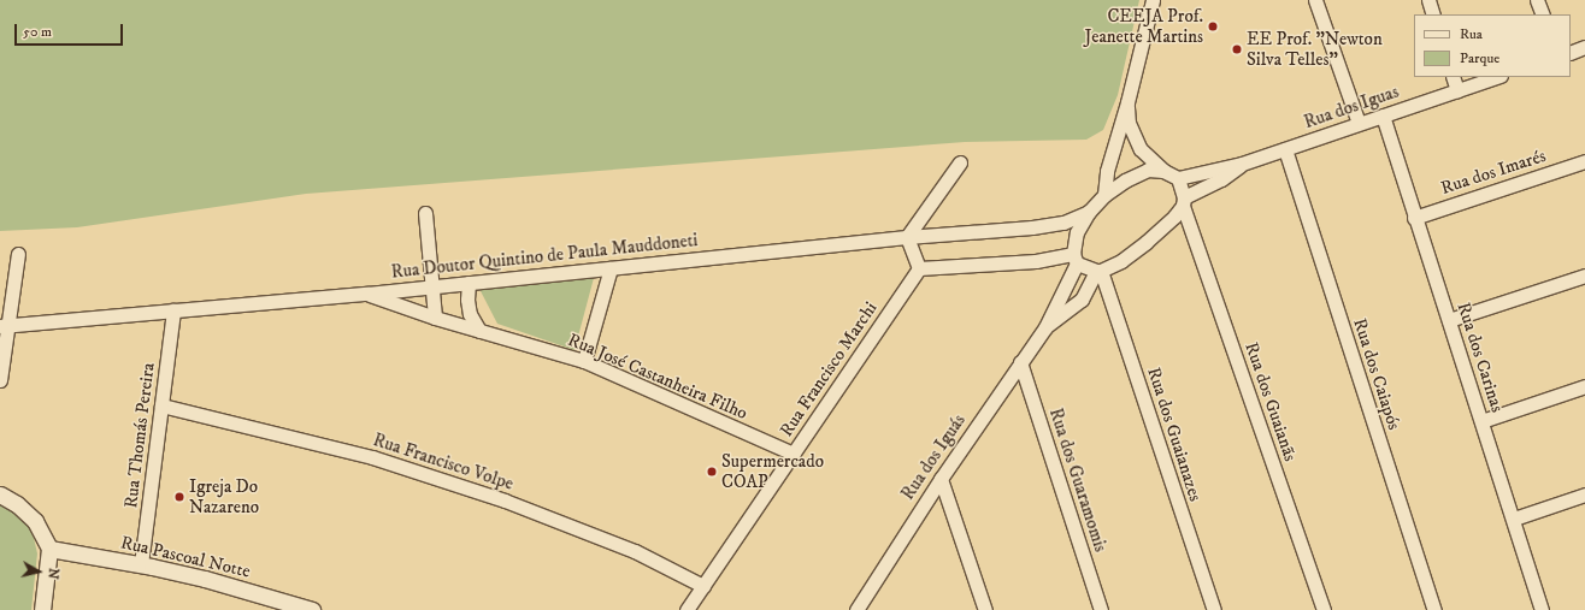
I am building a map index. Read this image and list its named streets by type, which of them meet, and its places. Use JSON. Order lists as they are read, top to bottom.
{
  "streets": {
    "street": [
      "Rua dos Iguas",
      "Rua dos Imarés",
      "Rua Doutor Quintino de Paula Mauddoneti",
      "Rua dos Carinas",
      "Rua Francisco Marchi",
      "Rua dos Caiapós",
      "Rua José Castanheira Filho",
      "Rua dos Guaianãs",
      "Rua dos Guaianazes",
      "Rua Thomás Pereira",
      "Rua dos Iguás",
      "Rua Francisco Volpe",
      "Rua dos Guaramomis",
      "Rua Pascoal Notte"
    ]
  },
  "crossings": [
    ["Rua dos Iguas", "Rua dos Carinas"],
    ["Rua dos Iguas", "Rua dos Caiapós"],
    ["Rua dos Iguas", "Rua dos Guaianãs"],
    ["Rua dos Iguas", "Rua dos Guaianazes"],
    ["Rua dos Iguas", "Rua dos Iguás"],
    ["Rua dos Imarés", "Rua dos Carinas"],
    ["Rua Doutor Quintino de Paula Mauddoneti", "Rua José Castanheira Filho"],
    ["Rua Doutor Quintino de Paula Mauddoneti", "Rua Thomás Pereira"],
    ["Rua Francisco Marchi", "Rua José Castanheira Filho"],
    ["Rua Francisco Marchi", "Rua Francisco Volpe"],
    ["Rua dos Guaianazes", "Rua dos Iguás"],
    ["Rua Thomás Pereira", "Rua Francisco Volpe"],
    ["Rua Thomás Pereira", "Rua Pascoal Notte"],
    ["Rua dos Iguás", "Rua dos Guaramomis"]
  ],
  "places": [
    "CEEJA Prof. Jeanette Martins",
    "EE Prof. \"Newton Silva Telles\"",
    "Supermercado COAP",
    "Igreja Do Nazareno"
  ],
  "legend": ["Rua", "Parque"],
  "scale_bar": "50 m",
  "north": "right"
}
